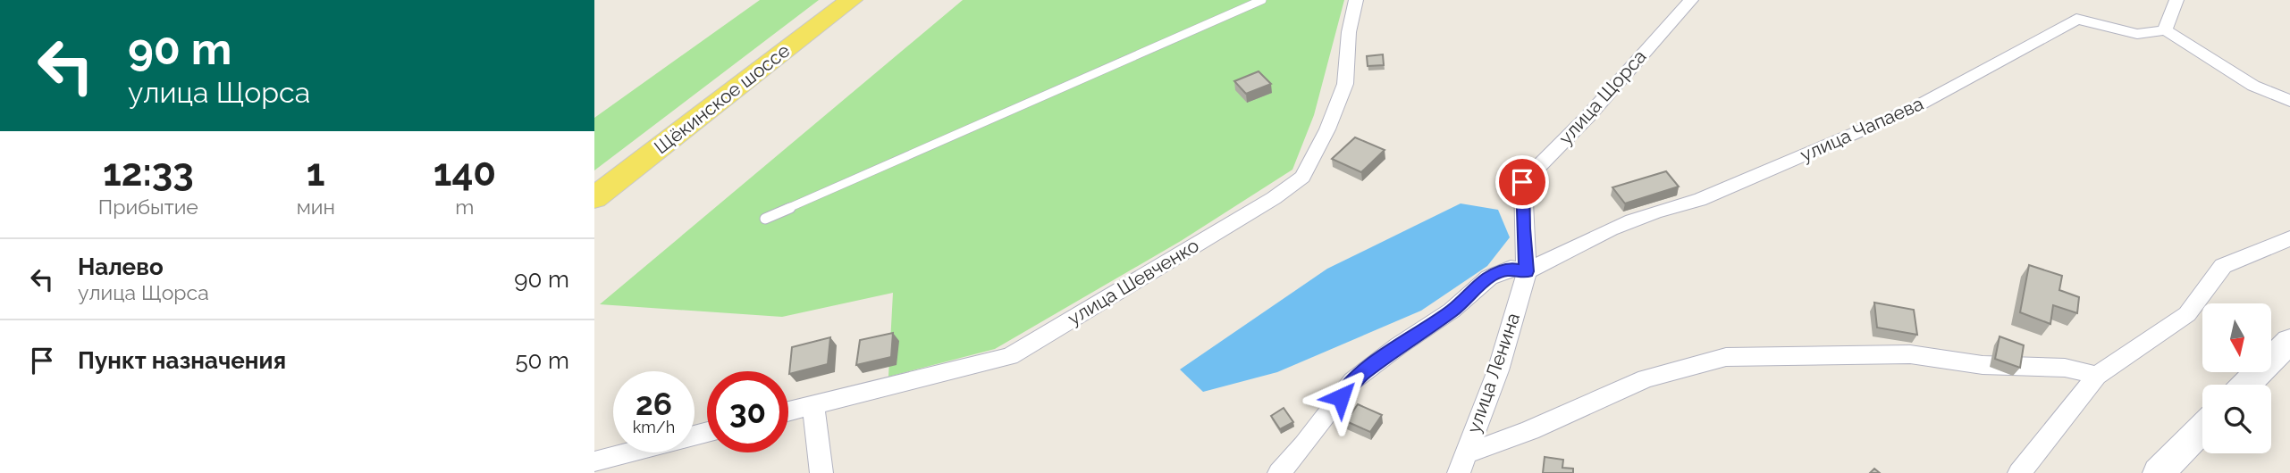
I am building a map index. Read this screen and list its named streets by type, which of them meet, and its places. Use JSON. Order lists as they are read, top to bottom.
{
  "streets": {
    "main road": ["Щёкинское шоссе"],
    "street": [
      "улица Щорса",
      "улица Чапаева",
      "улица Шевченко",
      "улица Ленина"
    ]
  },
  "crossings": [
    ["улица Щорса", "улица Чапаева"],
    ["улица Щорса", "улица Ленина"],
    ["улица Чапаева", "улица Ленина"]
  ],
  "north": "bottom",
  "page": {
    "turn": ["90 m", "улица Щорса"],
    "eta": [
      "12:33",
      "Прибытие",
      "1",
      "мин",
      "140",
      "m"
    ],
    "list": [
      {
        "name": "Налево",
        "note": "улица Щорса",
        "value": "90 m"
      },
      {
        "name": "Пункт назначения",
        "value": "50 m"
      }
    ],
    "speed": "26 km/h",
    "limit": "30"
  }
}
